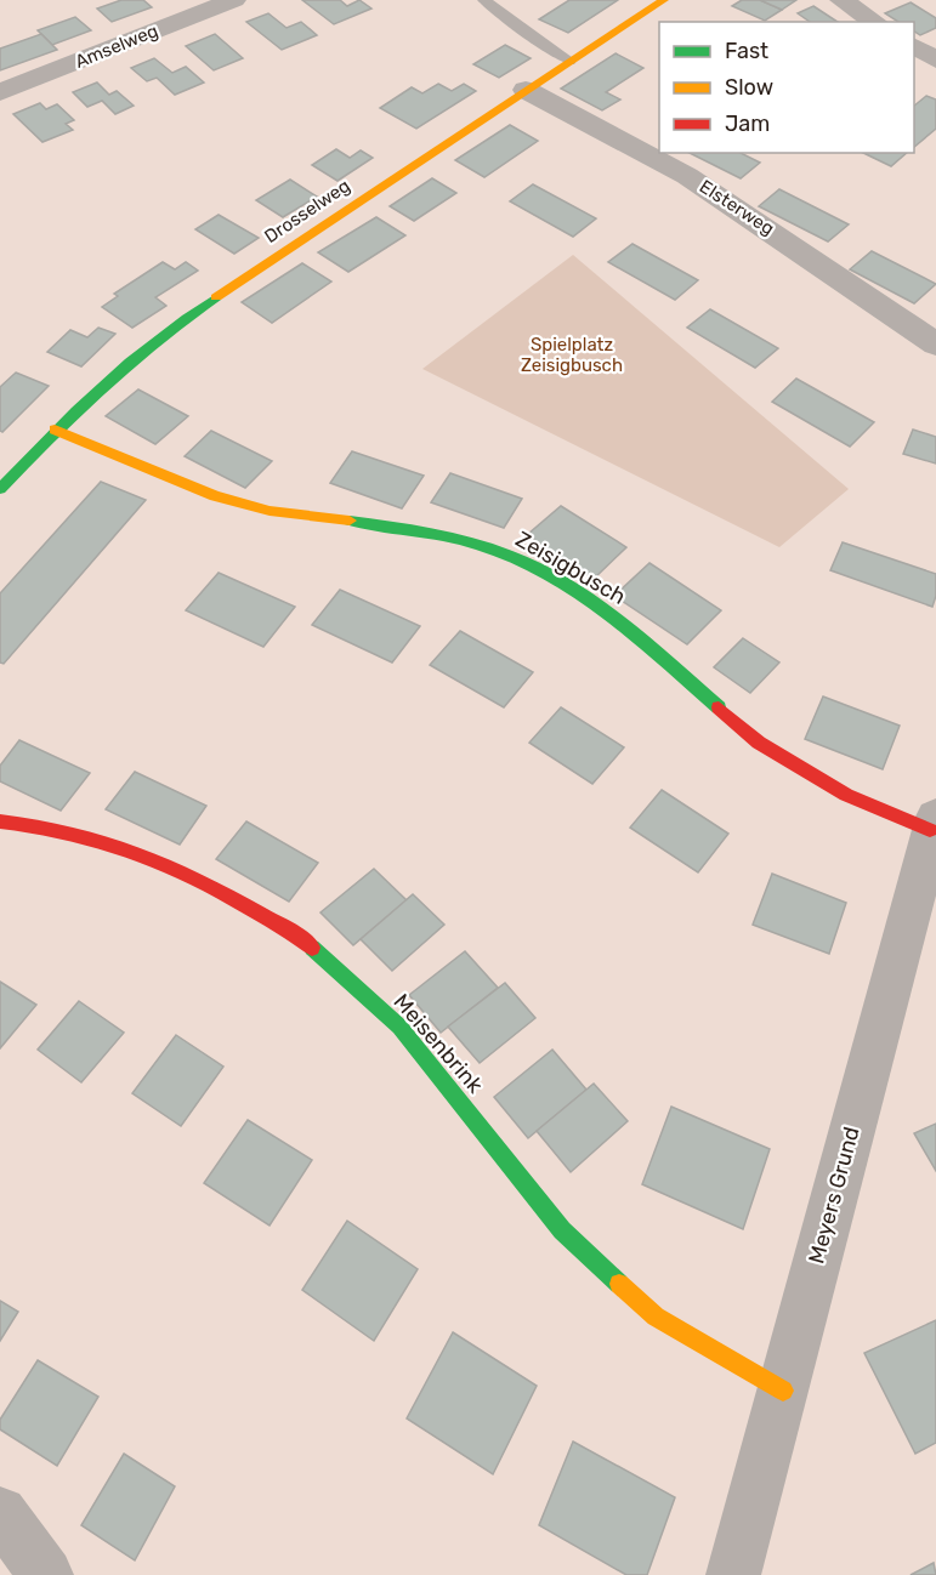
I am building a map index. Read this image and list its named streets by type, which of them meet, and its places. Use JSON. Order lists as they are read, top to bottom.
{
  "streets": {
    "street": [
      "Amselweg",
      "Elsterweg",
      "Drosselweg",
      "Zeisigbusch",
      "Meisenbrink",
      "Meyers Grund"
    ]
  },
  "crossings": [
    ["Elsterweg", "Drosselweg"],
    ["Drosselweg", "Zeisigbusch"],
    ["Zeisigbusch", "Meyers Grund"],
    ["Meisenbrink", "Meyers Grund"]
  ],
  "parks": ["Spielplatz Zeisigbusch"],
  "legend": ["Fast", "Slow", "Jam"]
}
